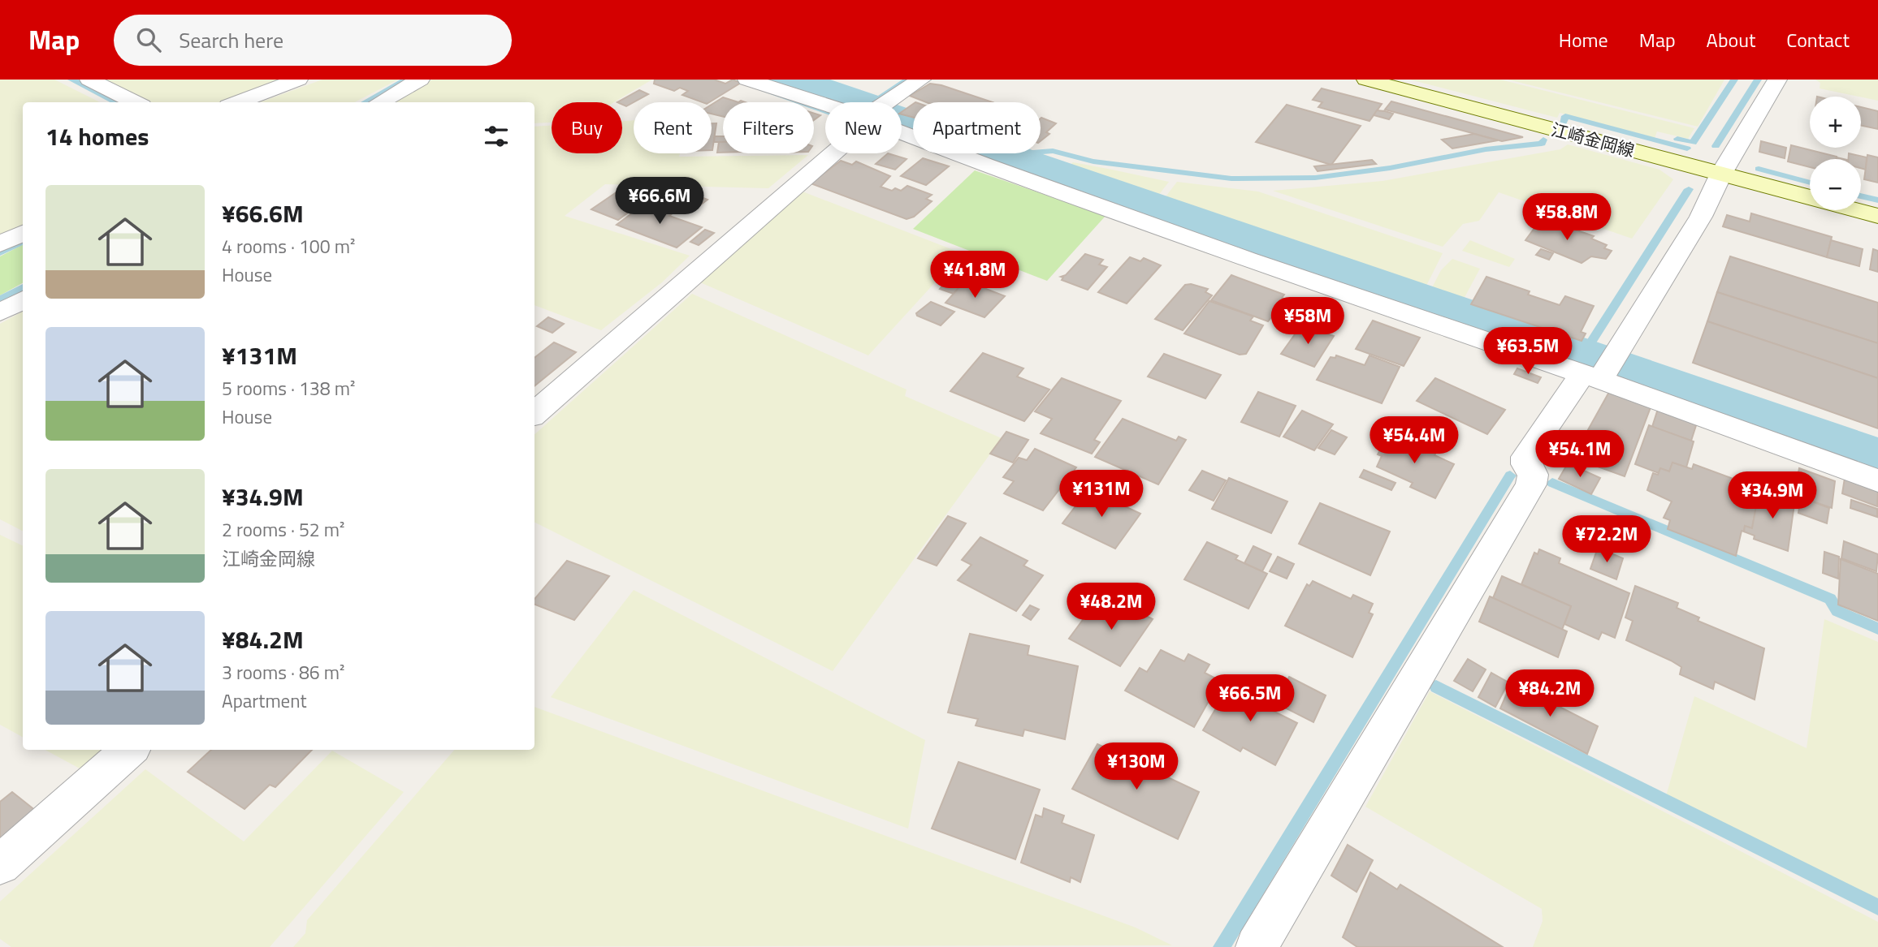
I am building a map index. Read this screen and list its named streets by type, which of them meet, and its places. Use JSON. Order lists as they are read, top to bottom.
{
  "streets": {
    "main road": ["江崎金岡線"]
  },
  "page": {
    "header": "Map",
    "search": "Search here",
    "nav": [
      "Home",
      "Map",
      "About",
      "Contact"
    ],
    "map_buttons": ["+", "−"],
    "chip": [
      "Buy",
      "Rent",
      "Filters",
      "New",
      "Apartment"
    ],
    "heading": "14 homes",
    "list": [
      {
        "name": "¥66.6M",
        "note": "4 rooms · 100 m² · House"
      },
      {
        "name": "¥131M",
        "note": "5 rooms · 138 m² · House"
      },
      {
        "name": "¥34.9M",
        "note": "2 rooms · 52 m² · 江崎金岡線"
      },
      {
        "name": "¥84.2M",
        "note": "3 rooms · 86 m² · Apartment"
      }
    ],
    "price": [
      "¥66.6M",
      "¥58.8M",
      "¥41.8M",
      "¥58M",
      "¥63.5M",
      "¥54.4M",
      "¥54.1M",
      "¥131M",
      "¥34.9M",
      "¥72.2M",
      "¥48.2M",
      "¥84.2M",
      "¥66.5M",
      "¥130M"
    ]
  }
}
